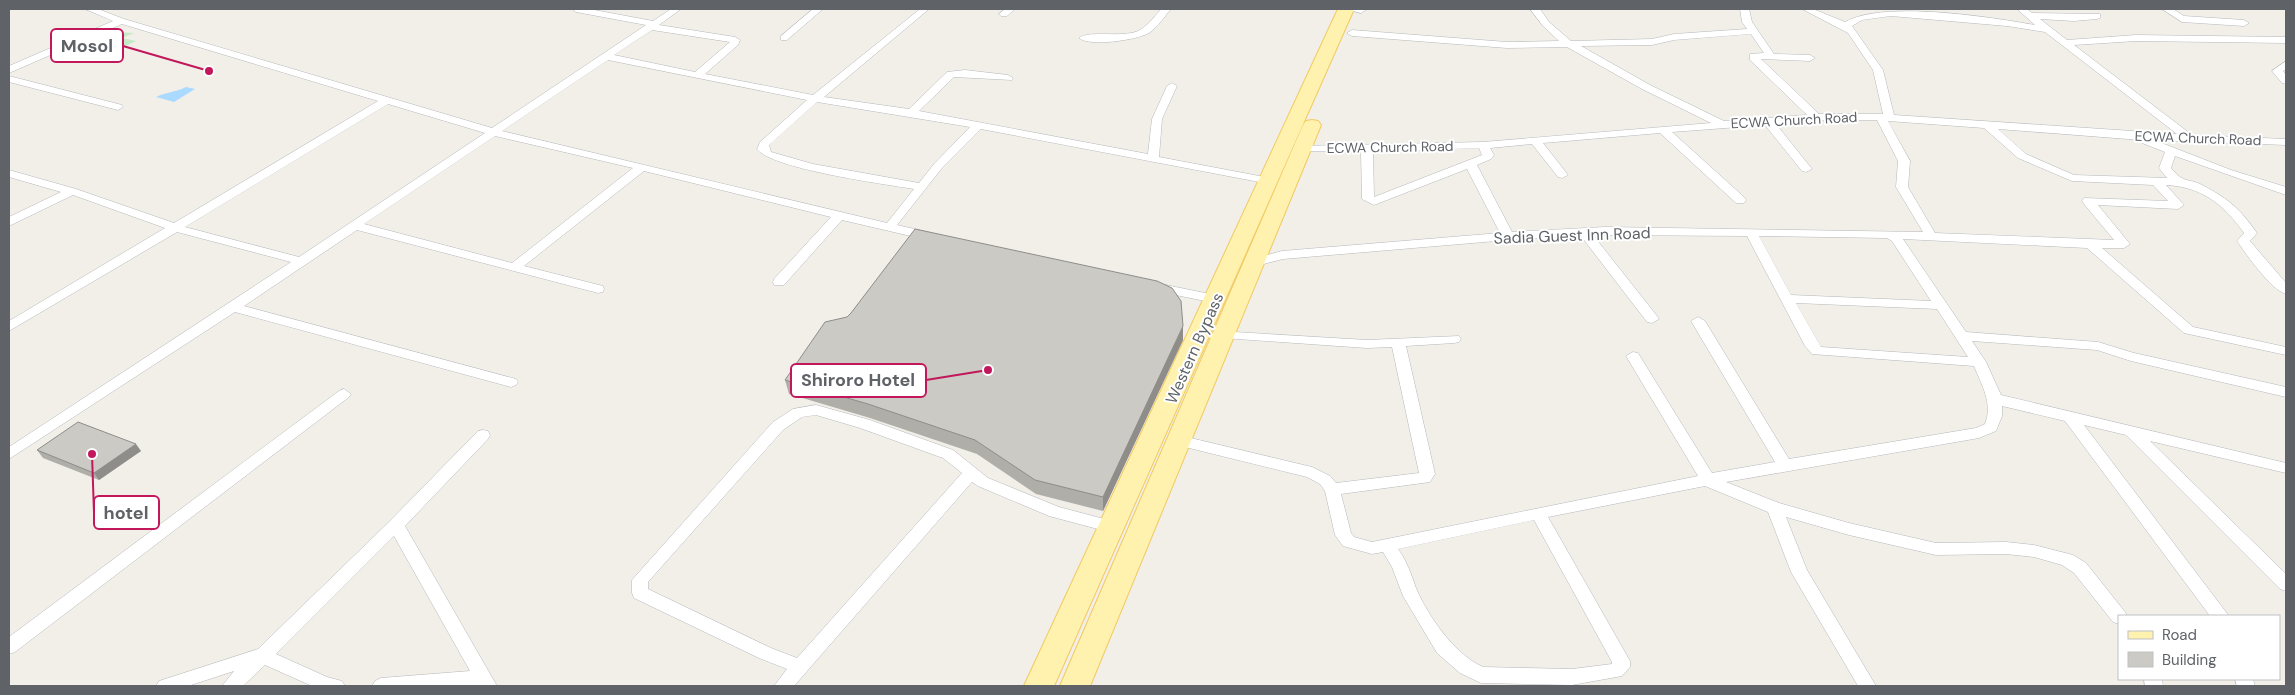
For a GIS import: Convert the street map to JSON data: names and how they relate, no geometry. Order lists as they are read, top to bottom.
{
  "streets": {
    "main road": ["Western Bypass"],
    "street": ["ECWA Church Road", "Sadia Guest Inn Road"]
  },
  "crossings": [
    ["ECWA Church Road", "Western Bypass"],
    ["Sadia Guest Inn Road", "Western Bypass"]
  ],
  "places": ["Mosol", "Shiroro Hotel", "hotel"],
  "legend": ["Road", "Building"]
}
